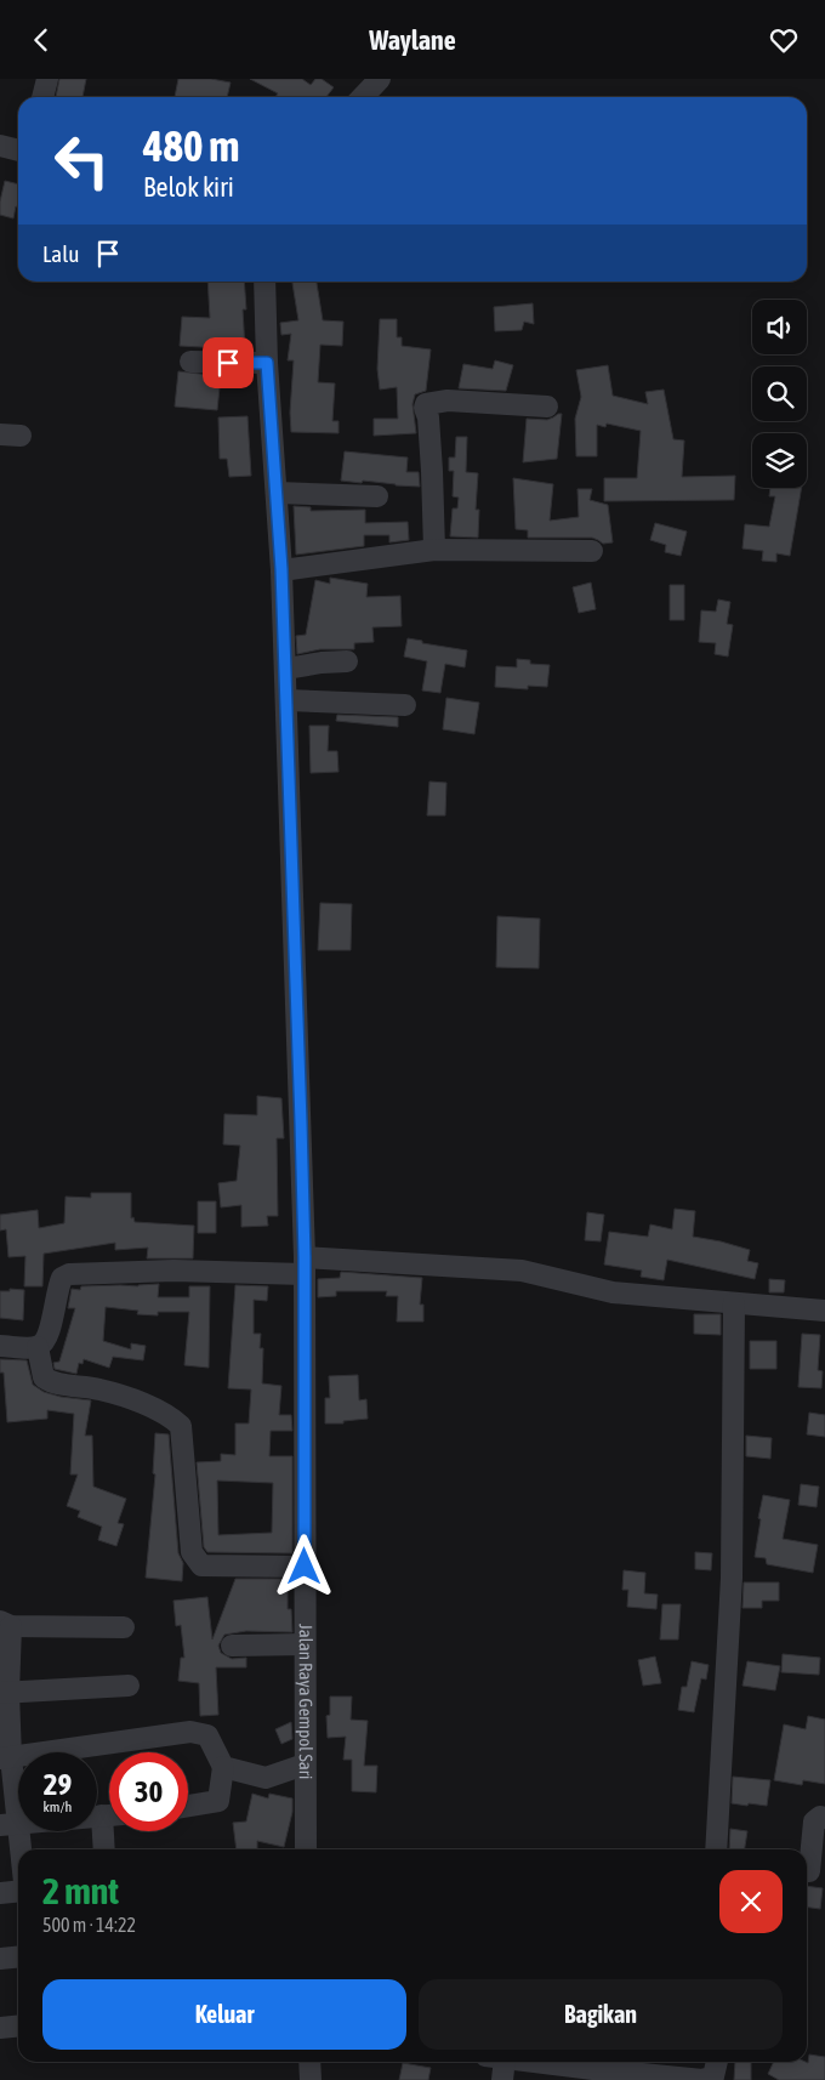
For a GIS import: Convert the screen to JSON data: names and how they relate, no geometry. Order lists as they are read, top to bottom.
{
  "streets": {
    "street": ["Jalan Raya Gempol Sari"]
  },
  "page": {
    "header": "Waylane",
    "turn": ["480 m", "Belok kiri"],
    "then": "Lalu",
    "speed": "29 km/h",
    "limit": "30",
    "heading": ["2 mnt", "500 m · 14:22"],
    "buttons": ["Keluar", "Bagikan"]
  }
}
